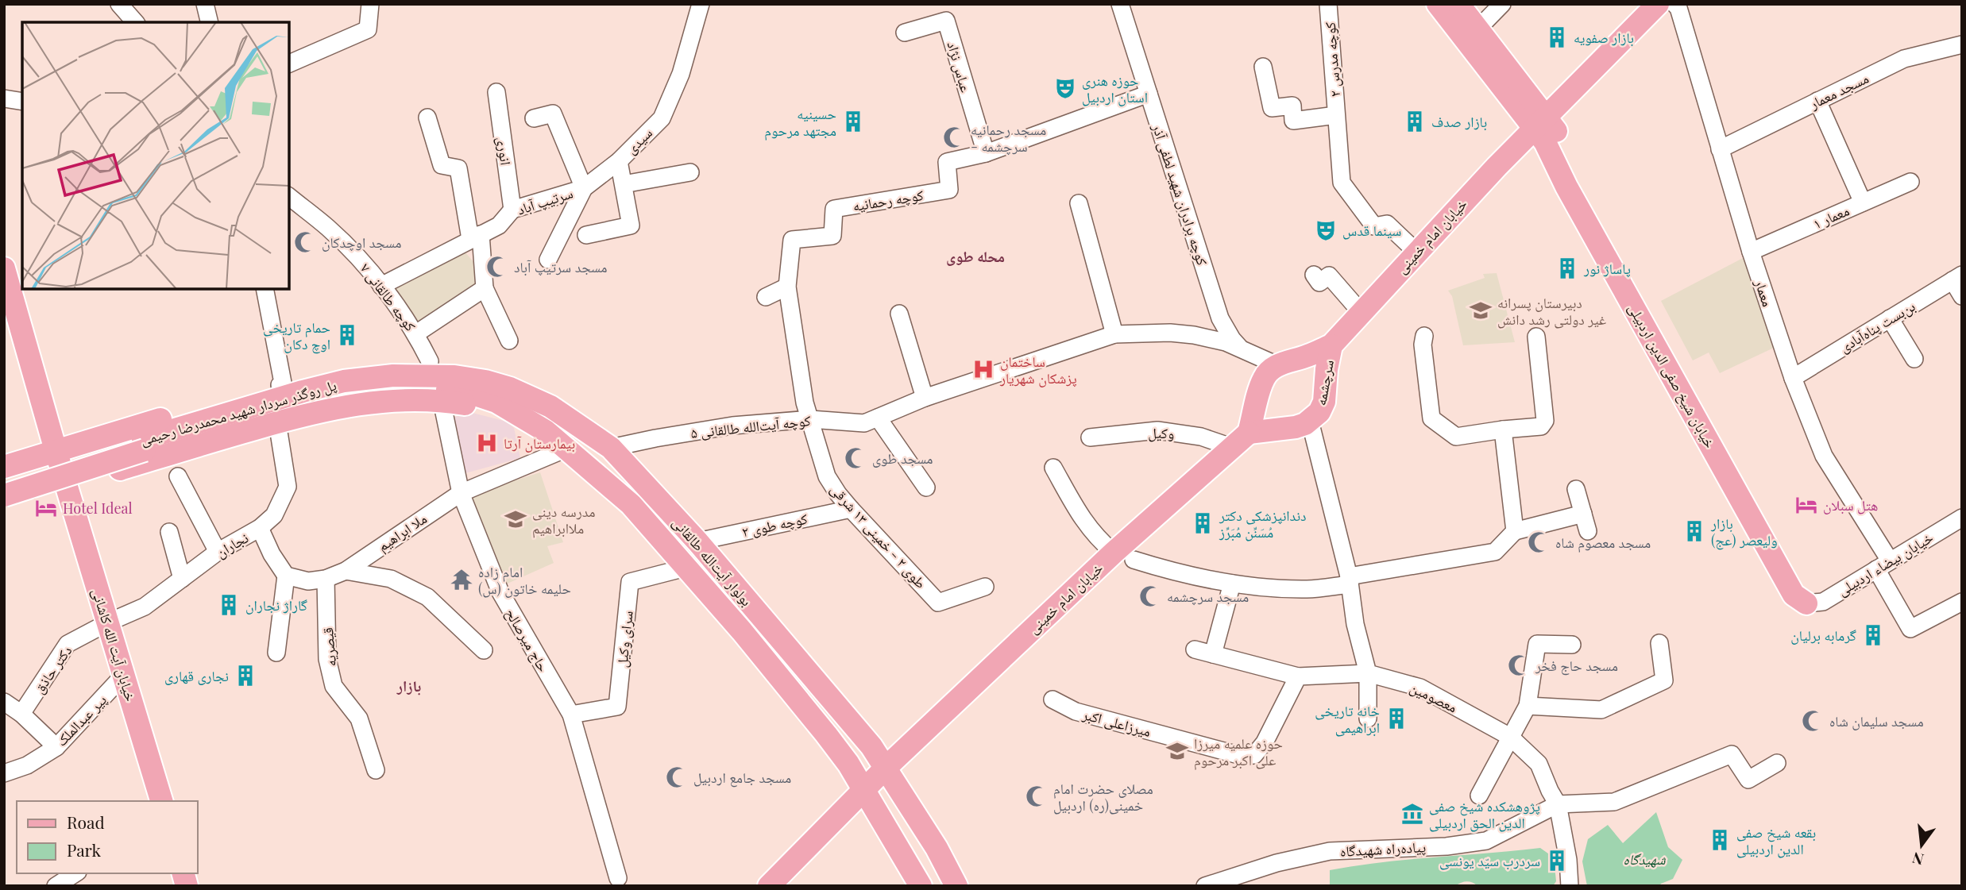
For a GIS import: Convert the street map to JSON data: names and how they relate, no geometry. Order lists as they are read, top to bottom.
{
  "streets": {
    "main road": [
      "خیابان امام خمینی",
      "خیابان شیخ صفی الدین اردبیلی",
      "سرچشمه",
      "پل روگذر سردار شهید محمدرضا رحیمی",
      "بولوار آیت‌الله طالقانی",
      "خیابان آیت الله کاشانی"
    ],
    "street": [
      "کوچه مدرس ۲",
      "عباس نژاد",
      "مسجد معمار",
      "سیدی",
      "انوری",
      "کوچه برادران شهید لطفی آذر",
      "کوچه رحمانیه",
      "سرتیپ آباد",
      "معمار ۱",
      "معمار",
      "کوچه طالقانی ۷",
      "بن‌بست پناه‌آبادی",
      "کوچه آیت‌الله طالقانی ۵",
      "وکیل",
      "کوچه طوی ۲",
      "ملا ابراهیم",
      "طوی ۲ - خمینی ۱۳ شرقی",
      "نجاران",
      "خیابان بیضاء اردبیلی",
      "سرای وکیل",
      "حاج میرصالح",
      "قیصریه",
      "دکتر حاذق",
      "معصومین",
      "پیر عبدالملک",
      "میرزاعلی اکبر",
      "پیاده‌راه شهیدگاه"
    ]
  },
  "crossings": [
    ["کوچه مدرس ۲", "خیابان امام خمینی"],
    ["عباس نژاد", "کوچه رحمانیه"],
    ["مسجد معمار", "معمار"],
    ["سیدی", "سرتیپ آباد"],
    ["انوری", "سرتیپ آباد"],
    ["کوچه برادران شهید لطفی آذر", "کوچه رحمانیه"],
    ["کوچه برادران شهید لطفی آذر", "کوچه آیت‌الله طالقانی ۵"],
    ["کوچه رحمانیه", "کوچه آیت‌الله طالقانی ۵"],
    ["کوچه رحمانیه", "طوی ۲ - خمینی ۱۳ شرقی"],
    ["سرتیپ آباد", "کوچه طالقانی ۷"],
    ["معمار ۱", "معمار"],
    ["خیابان امام خمینی", "معمار"],
    ["خیابان امام خمینی", "خیابان شیخ صفی الدین اردبیلی"],
    ["خیابان امام خمینی", "سرچشمه"],
    ["خیابان امام خمینی", "وکیل"],
    ["خیابان امام خمینی", "بولوار آیت‌الله طالقانی"],
    ["معمار", "بن‌بست پناه‌آبادی"],
    ["معمار", "خیابان بیضاء اردبیلی"],
    ["خیابان شیخ صفی الدین اردبیلی", "خیابان بیضاء اردبیلی"],
    ["سرچشمه", "کوچه آیت‌الله طالقانی ۵"],
    ["پل روگذر سردار شهید محمدرضا رحیمی", "بولوار آیت‌الله طالقانی"],
    ["کوچه آیت‌الله طالقانی ۵", "طوی ۲ - خمینی ۱۳ شرقی"],
    ["کوچه آیت‌الله طالقانی ۵", "بولوار آیت‌الله طالقانی"],
    ["کوچه طوی ۲", "طوی ۲ - خمینی ۱۳ شرقی"],
    ["کوچه طوی ۲", "بولوار آیت‌الله طالقانی"],
    ["ملا ابراهیم", "بولوار آیت‌الله طالقانی"],
    ["ملا ابراهیم", "حاج میرصالح"],
    ["ملا ابراهیم", "قیصریه"],
    ["نجاران", "خیابان آیت الله کاشانی"],
    ["نجاران", "دکتر حاذق"],
    ["بولوار آیت‌الله طالقانی", "سرای وکیل"],
    ["سرای وکیل", "حاج میرصالح"],
    ["خیابان آیت الله کاشانی", "دکتر حاذق"],
    ["خیابان آیت الله کاشانی", "پیر عبدالملک"],
    ["معصومین", "پیاده‌راه شهیدگاه"]
  ],
  "districts": ["محله طوی", "بازار"],
  "parks": ["شهیدگاه"],
  "places": {
    "building": [
      "بازار صفویه",
      "حسینیه مجتهد مرحوم",
      "بازار صدف",
      "پاساژ نور",
      "حمام تاریخی اوچ دکان",
      "دندانپزشکی دکتر مُسَنِّن مُبَرِّز",
      "بازار ولیعصر (عج)",
      "گاراژ نجاران",
      "گرمابه برلیان",
      "نجاری قهاری",
      "خانه تاریخی ابراهیمی",
      "بقعه شیخ صفی الدین اردبیلی",
      "سردرب سیّد یونسی"
    ],
    "theatre": ["حوزه هنری استان اردبیل", "سینما قدس"],
    "mosque": [
      "مسجد رحمانیه - سرچشمه",
      "مسجد اوچدکان",
      "مسجد سرتیپ آباد",
      "مسجد طوی",
      "مسجد معصوم شاه",
      "مسجد سرچشمه",
      "مسجد حاج فخر",
      "مسجد سلیمان شاه",
      "مسجد جامع اردبیل",
      "مصلای حضرت امام خمینی(ره) اردبیل"
    ],
    "school or university": ["دبیرستان پسرانه غیر دولتی رشد دانش", "مدرسه دینی ملاابراهیم", "حوزه علمیه میرزا علی اکبر مرحوم"],
    "hospital": ["ساختمان پزشکان شهریار", "بیمارستان آرتا"],
    "hotel": ["هتل سبلان", "Hotel Ideal"],
    "temple": ["امام زاده حلیمه خاتون (س)"],
    "museum": ["پژوهشکده شیخ صفی الدین الحق اردبیلی"]
  },
  "legend": ["Road", "Park"],
  "north": "bottom"
}
